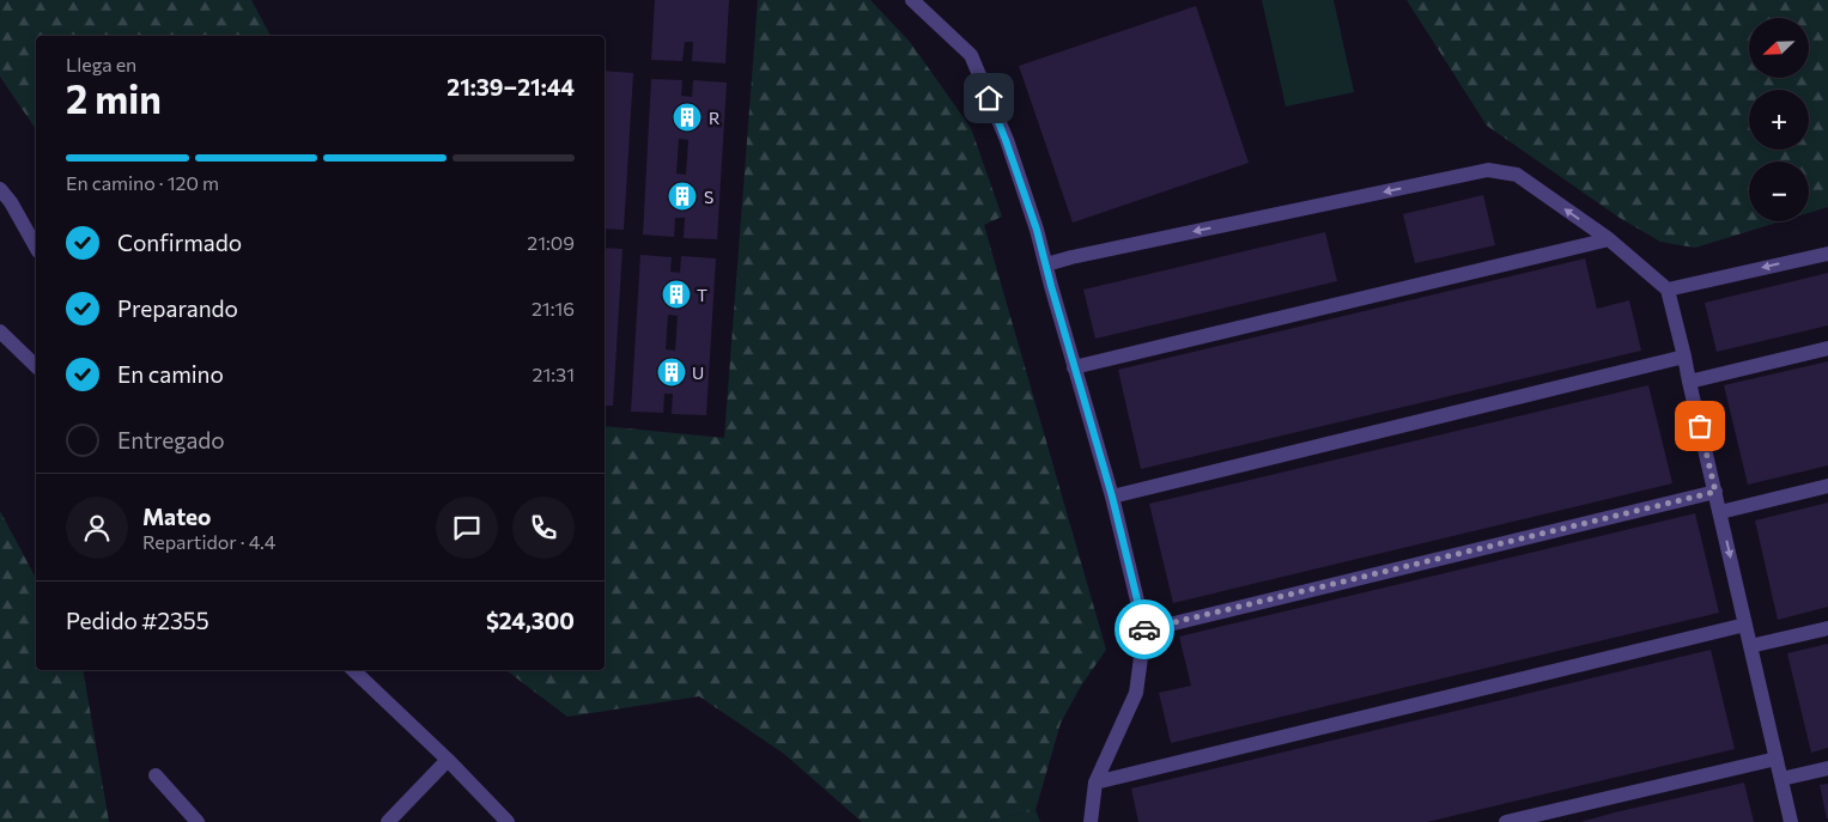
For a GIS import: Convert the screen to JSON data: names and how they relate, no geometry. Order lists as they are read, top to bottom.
{
  "places": {
    "building": [
      "R",
      "S",
      "T",
      "U"
    ]
  },
  "north": "bottom left",
  "page": {
    "map_buttons": ["+", "−"],
    "heading": ["2 min", "Llega en", "21:39–21:44"],
    "panel": [
      "Mateo",
      "Repartidor · 4.4",
      "Pedido #2355",
      "$24,300"
    ],
    "bar": "En camino · 120 m",
    "list": [
      ["Confirmado", "21:09"],
      ["Preparando", "21:16"],
      ["En camino", "21:31"],
      "Entregado"
    ]
  }
}
